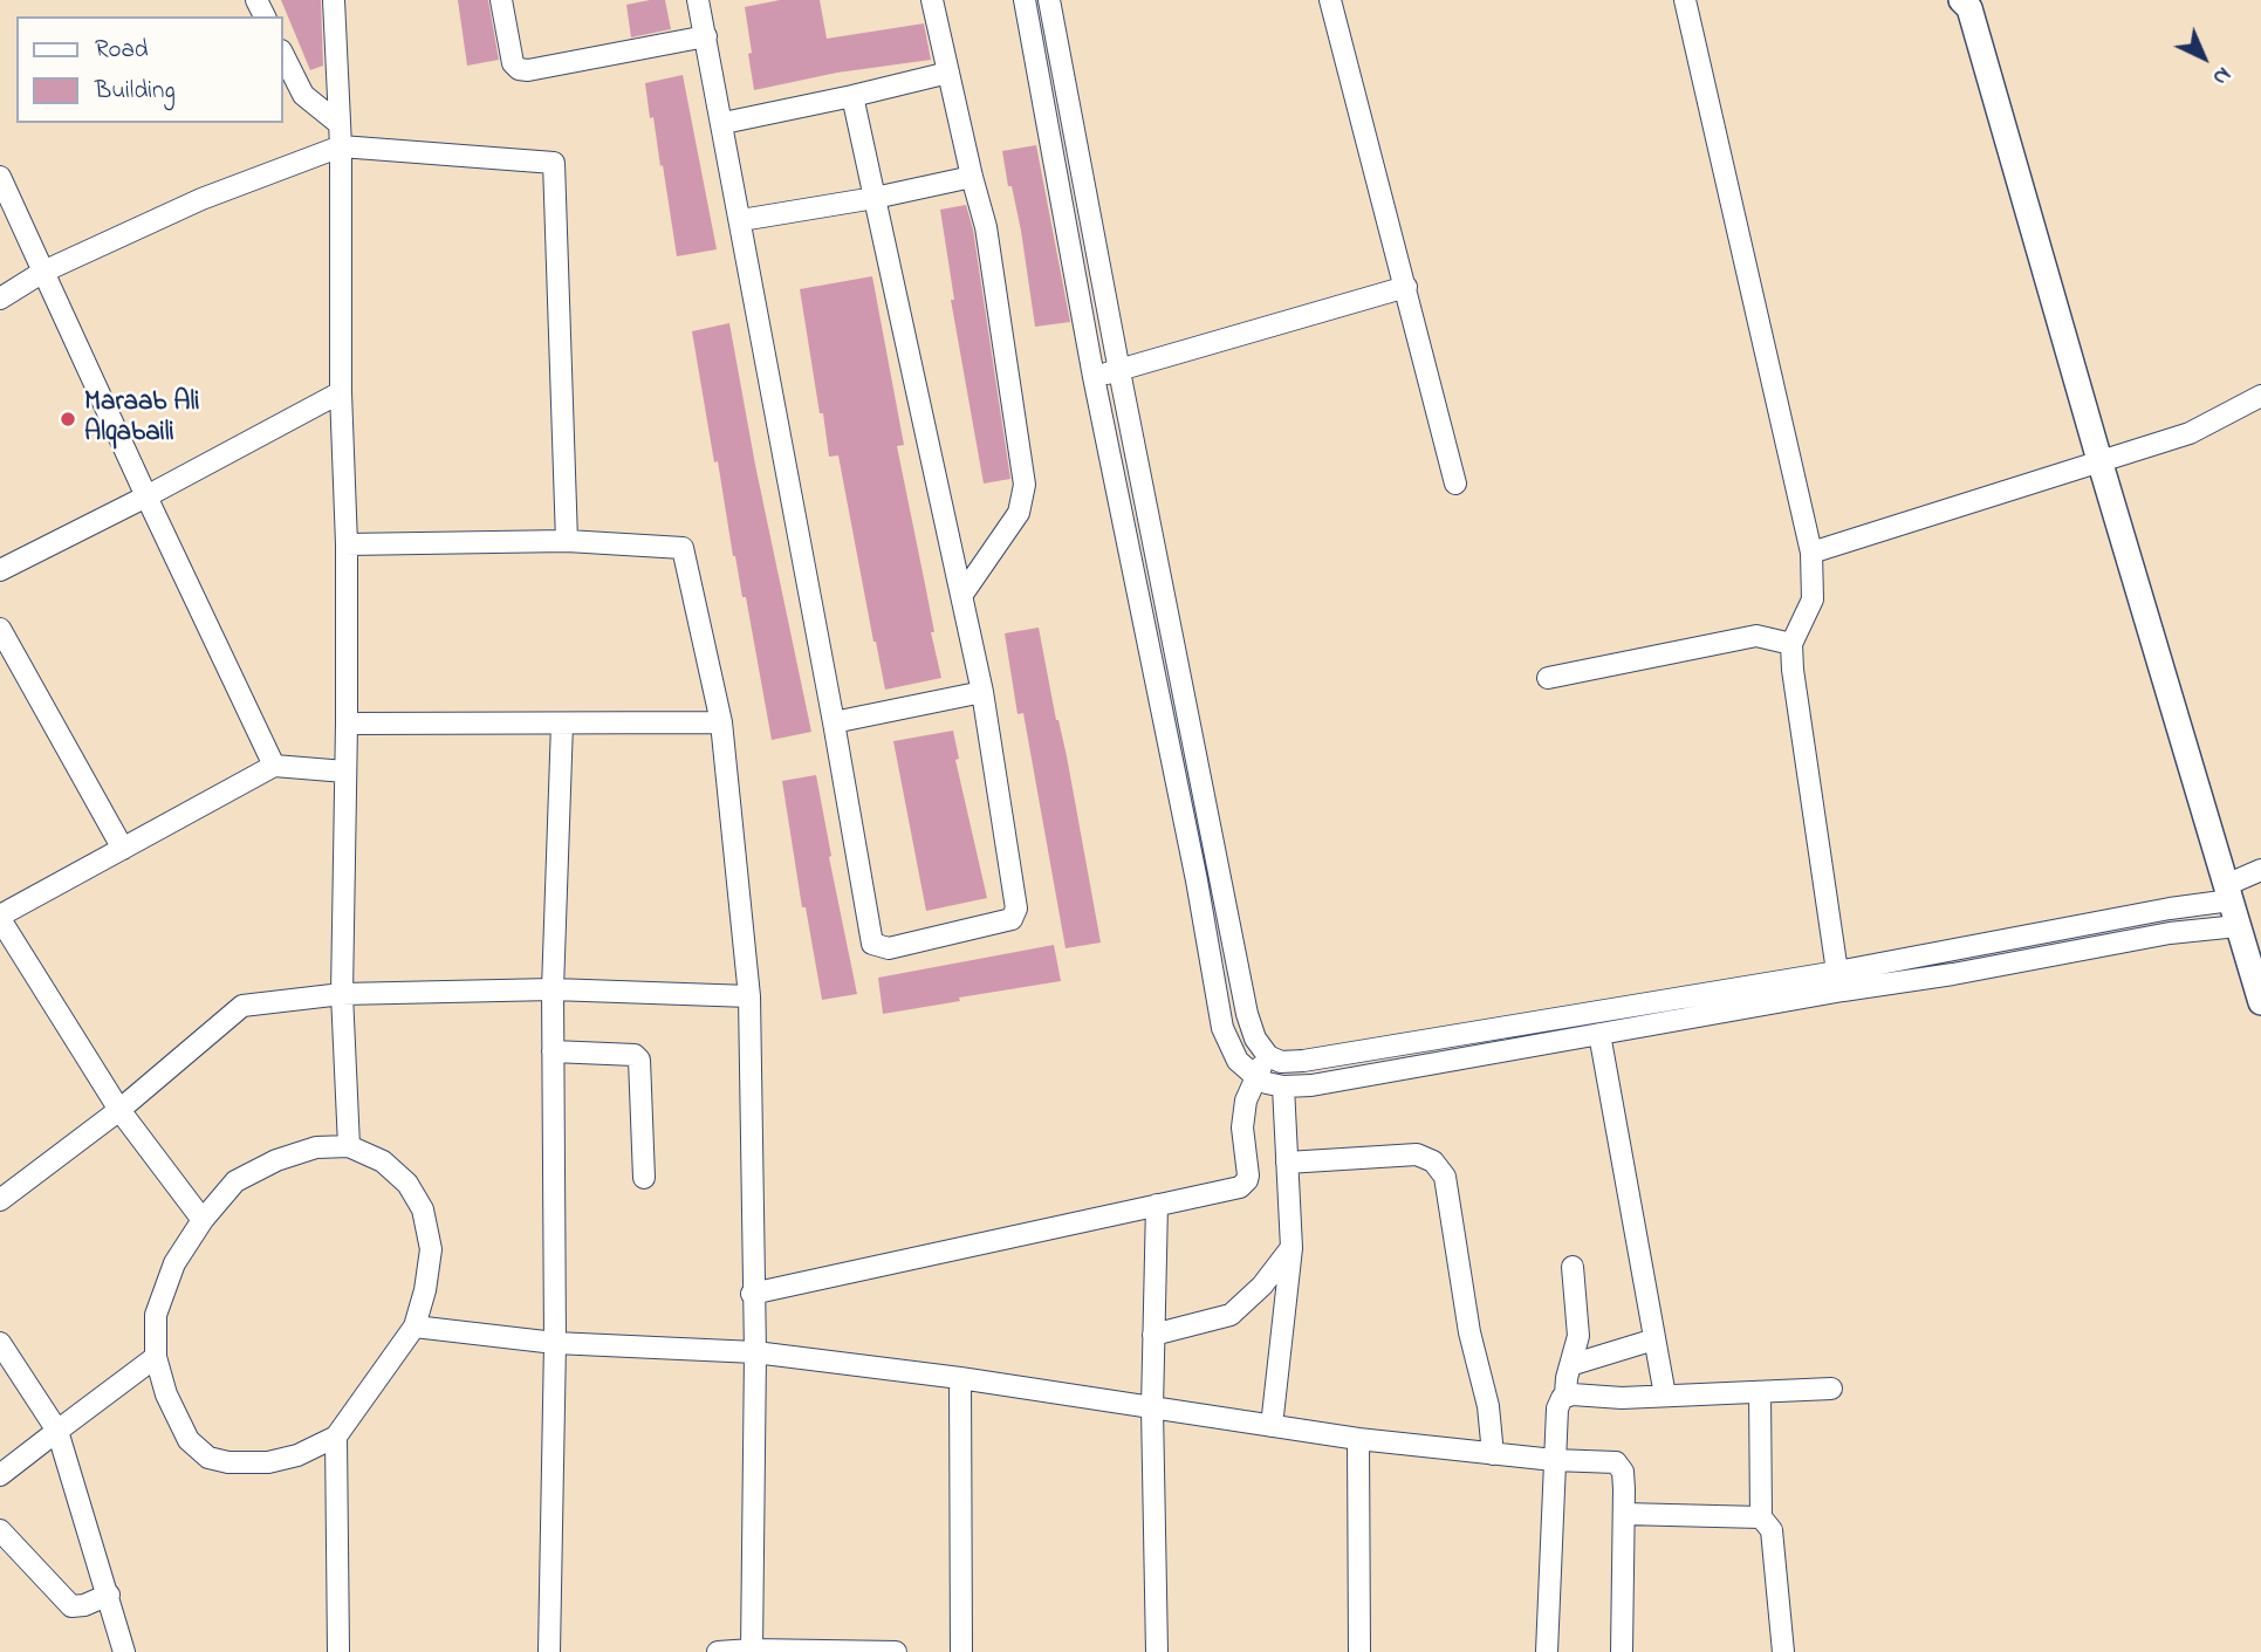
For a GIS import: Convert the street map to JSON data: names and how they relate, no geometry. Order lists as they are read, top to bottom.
{
  "places": ["Maraab Ali Alqabaili"],
  "legend": ["Road", "Building"],
  "north": "bottom right"
}
